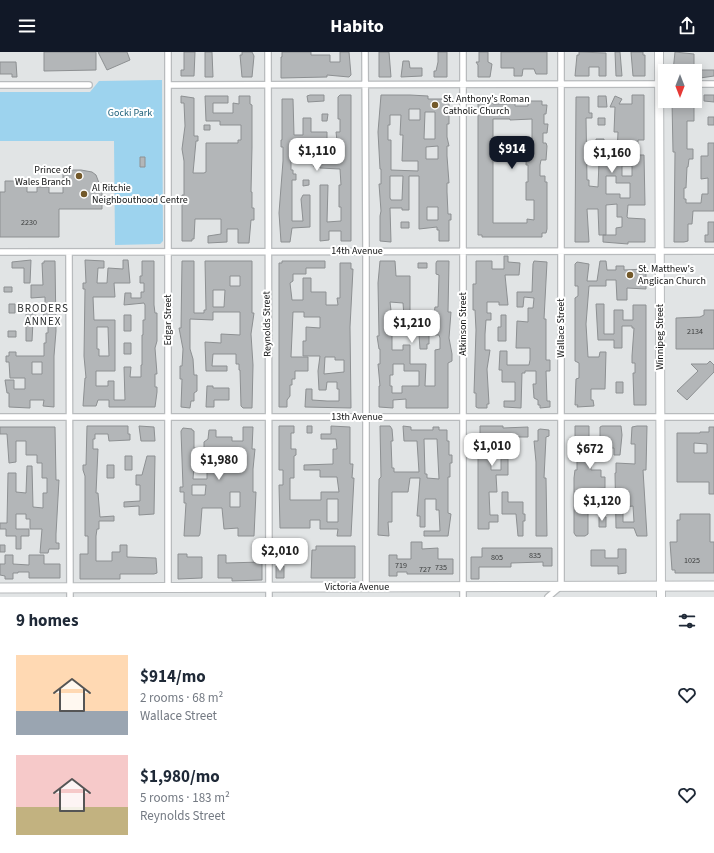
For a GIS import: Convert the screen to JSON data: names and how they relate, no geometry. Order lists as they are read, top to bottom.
{
  "streets": {
    "main road": ["Victoria Avenue"],
    "street": [
      "14th Avenue",
      "Edgar Street",
      "Reynolds Street",
      "Atkinson Street",
      "Wallace Street",
      "Winnipeg Street",
      "13th Avenue"
    ]
  },
  "crossings": [
    ["14th Avenue", "Edgar Street"],
    ["14th Avenue", "Reynolds Street"],
    ["14th Avenue", "Atkinson Street"],
    ["14th Avenue", "Wallace Street"],
    ["14th Avenue", "Winnipeg Street"],
    ["Edgar Street", "13th Avenue"],
    ["Edgar Street", "Victoria Avenue"],
    ["Reynolds Street", "13th Avenue"],
    ["Reynolds Street", "Victoria Avenue"],
    ["Atkinson Street", "13th Avenue"],
    ["Atkinson Street", "Victoria Avenue"],
    ["Wallace Street", "13th Avenue"],
    ["Wallace Street", "Victoria Avenue"],
    ["Winnipeg Street", "13th Avenue"],
    ["Winnipeg Street", "Victoria Avenue"]
  ],
  "districts": ["BRODERS ANNEX"],
  "parks": ["Gocki Park"],
  "places": [
    "St. Anthony's Roman Catholic Church",
    "Prince of Wales Branch",
    "Al Ritchie Neighbouthood Centre",
    "St. Matthew's Anglican Church"
  ],
  "house_numbers": [
    "2230",
    "2134",
    "835",
    "805",
    "1025",
    "719",
    "735",
    "727"
  ],
  "north": "bottom",
  "page": {
    "header": "Habito",
    "price": [
      "$914",
      "$1,110",
      "$1,160",
      "$1,210",
      "$1,010",
      "$672",
      "$1,980",
      "$1,120",
      "$2,010"
    ],
    "heading": "9 homes",
    "list": [
      {
        "name": "$914/mo",
        "note": "2 rooms · 68 m² · Wallace Street"
      },
      {
        "name": "$1,980/mo",
        "note": "5 rooms · 183 m² · Reynolds Street"
      }
    ]
  }
}
